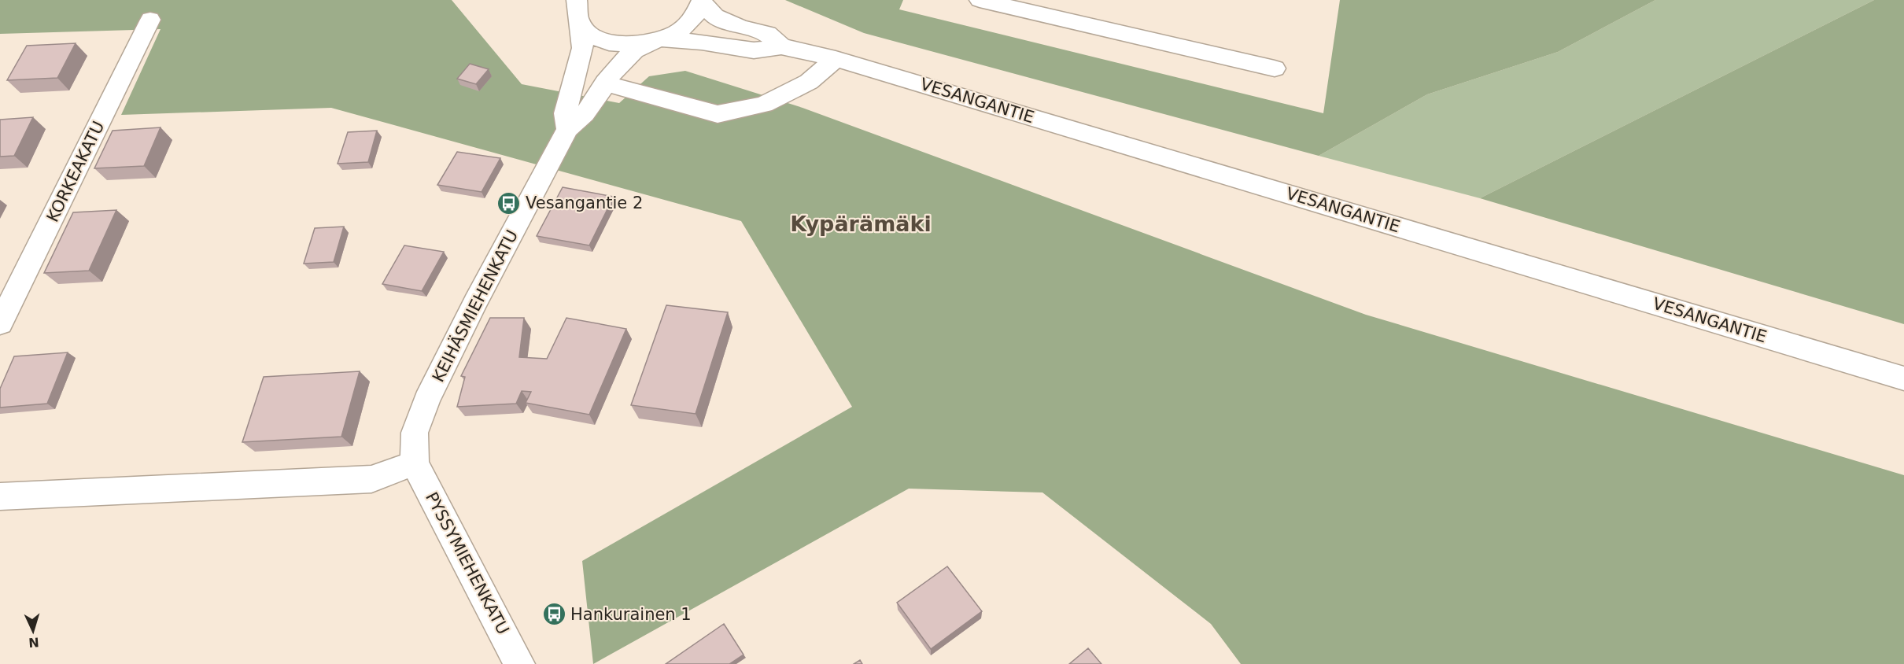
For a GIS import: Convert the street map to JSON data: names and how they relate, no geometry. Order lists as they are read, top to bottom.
{
  "streets": {
    "street": [
      "VESANGANTIE",
      "KORKEAKATU",
      "KEIHÄSMIEHENKATU",
      "PYSSYMIEHENKATU"
    ]
  },
  "crossings": [
    ["VESANGANTIE", "KEIHÄSMIEHENKATU"],
    ["KEIHÄSMIEHENKATU", "PYSSYMIEHENKATU"]
  ],
  "districts": ["Kypärämäki"],
  "places": {
    "bus stop": ["Vesangantie 2", "Hankurainen 1"]
  },
  "north": "bottom"
}
